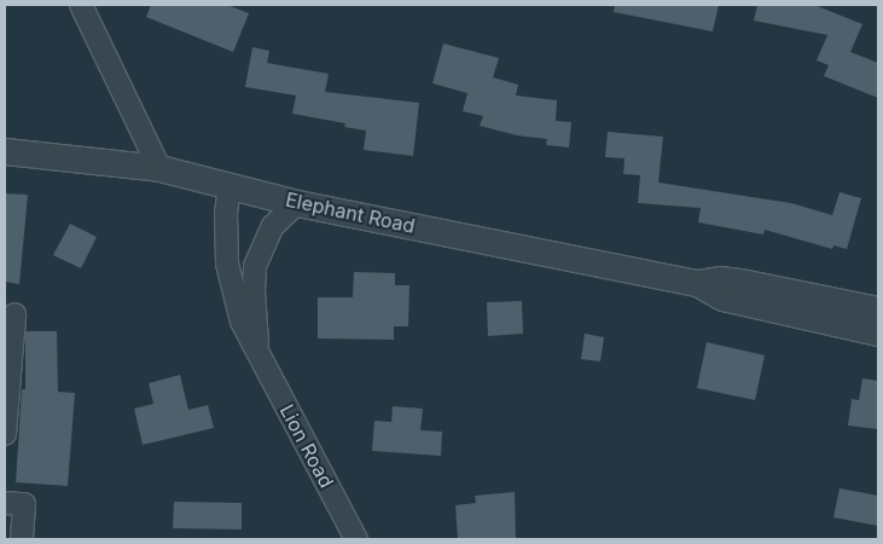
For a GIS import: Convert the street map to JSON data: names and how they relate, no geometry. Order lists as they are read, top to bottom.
{
  "streets": {
    "street": ["Elephant Road", "Lion Road"]
  },
  "crossings": [
    ["Elephant Road", "Lion Road"]
  ]
}
